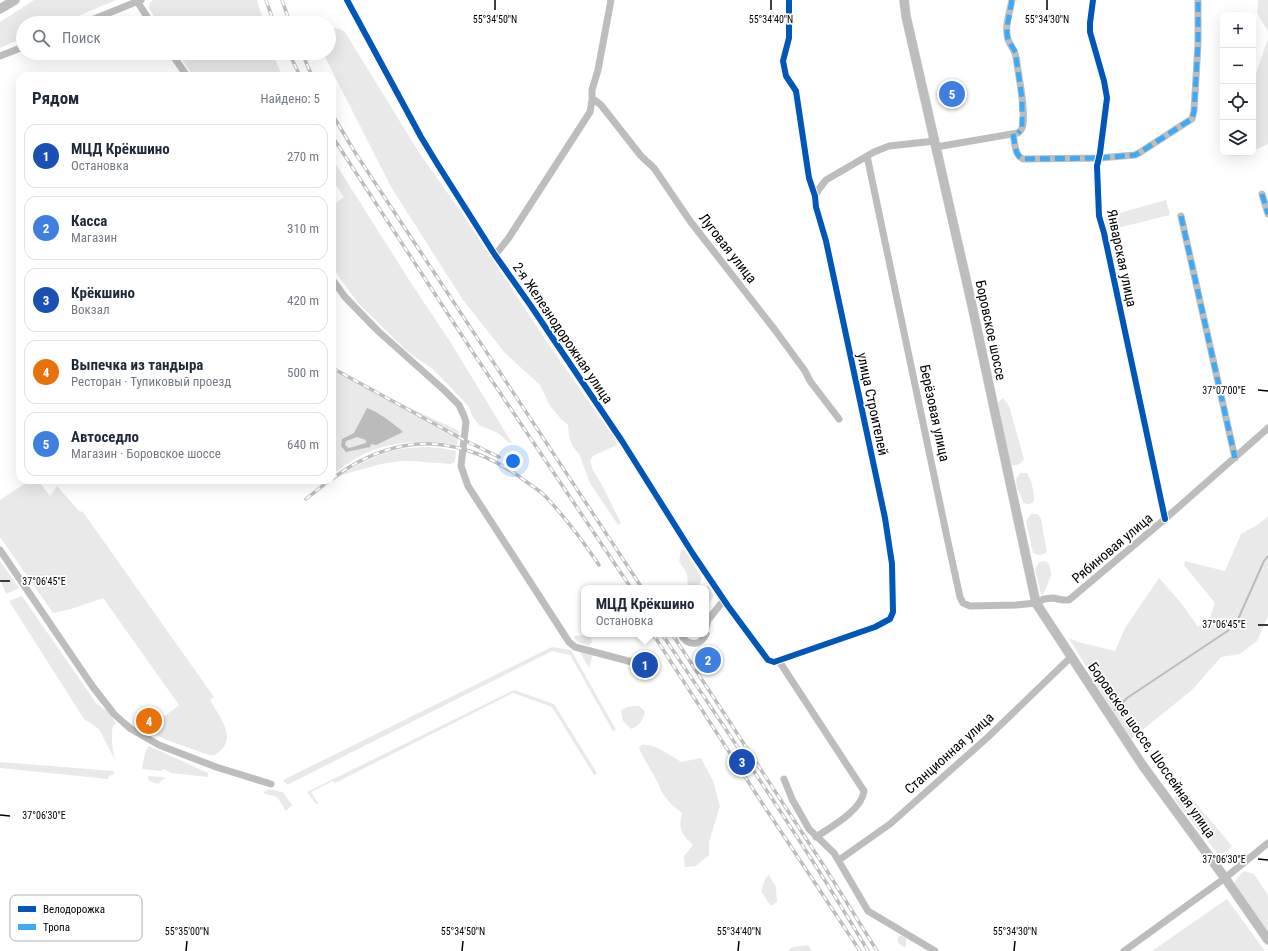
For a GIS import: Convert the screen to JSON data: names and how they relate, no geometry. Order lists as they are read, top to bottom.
{
  "streets": {
    "main road": ["Боровское шоссе", "Боровское шоссе, Шоссейная улица"],
    "street": [
      "Луговая улица",
      "Январская улица",
      "2-я Железнодорожная улица",
      "улица Строителей",
      "Берёзовая улица",
      "Рябиновая улица",
      "Станционная улица"
    ]
  },
  "crossings": [
    ["Январская улица", "Рябиновая улица"],
    ["Боровское шоссе", "Берёзовая улица"],
    ["Боровское шоссе", "Рябиновая улица"],
    ["Боровское шоссе", "Боровское шоссе, Шоссейная улица"],
    ["Боровское шоссе", "Станционная улица"],
    ["2-я Железнодорожная улица", "улица Строителей"],
    ["Берёзовая улица", "Рябиновая улица"],
    ["Боровское шоссе, Шоссейная улица", "Станционная улица"]
  ],
  "legend": ["Велодорожка", "Тропа"],
  "page": {
    "map_buttons": ["+", "−"],
    "search": "Поиск",
    "heading": ["Рядом", "Найдено: 5"],
    "pins": [
      "5",
      "2",
      "1",
      "4",
      "3"
    ],
    "list": [
      {
        "mark": "1",
        "name": "МЦД Крёкшино",
        "note": "Остановка",
        "value": "270 m"
      },
      {
        "mark": "2",
        "name": "Касса",
        "note": "Магазин",
        "value": "310 m"
      },
      {
        "mark": "3",
        "name": "Крёкшино",
        "note": "Вокзал",
        "value": "420 m"
      },
      {
        "mark": "4",
        "name": "Выпечка из тандыра",
        "note": "Ресторан · Тупиковый проезд",
        "value": "500 m"
      },
      {
        "mark": "5",
        "name": "Автоседло",
        "note": "Магазин · Боровское шоссе",
        "value": "640 m"
      }
    ],
    "popup": ["МЦД Крёкшино", "Остановка"]
  },
  "coordinates": [
    "55°34'50\"N",
    "55°34'40\"N",
    "55°34'30\"N",
    "37°07'00\"E",
    "37°06'45\"E",
    "37°06'30\"E",
    "55°35'00\"N"
  ]
}
